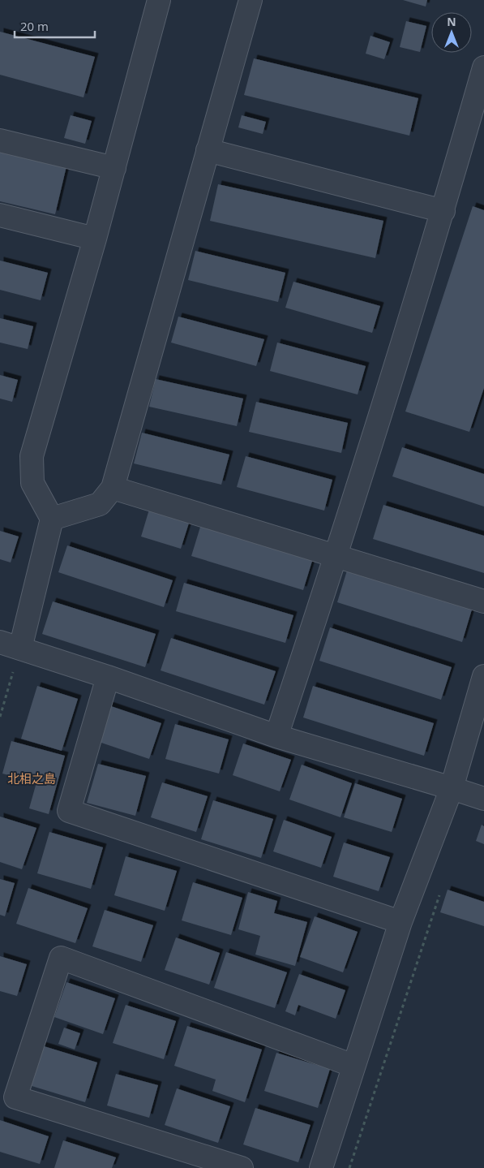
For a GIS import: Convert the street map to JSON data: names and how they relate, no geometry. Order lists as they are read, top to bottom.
{
  "districts": ["北相之島"],
  "scale_bar": "20 m",
  "north": "top"
}
